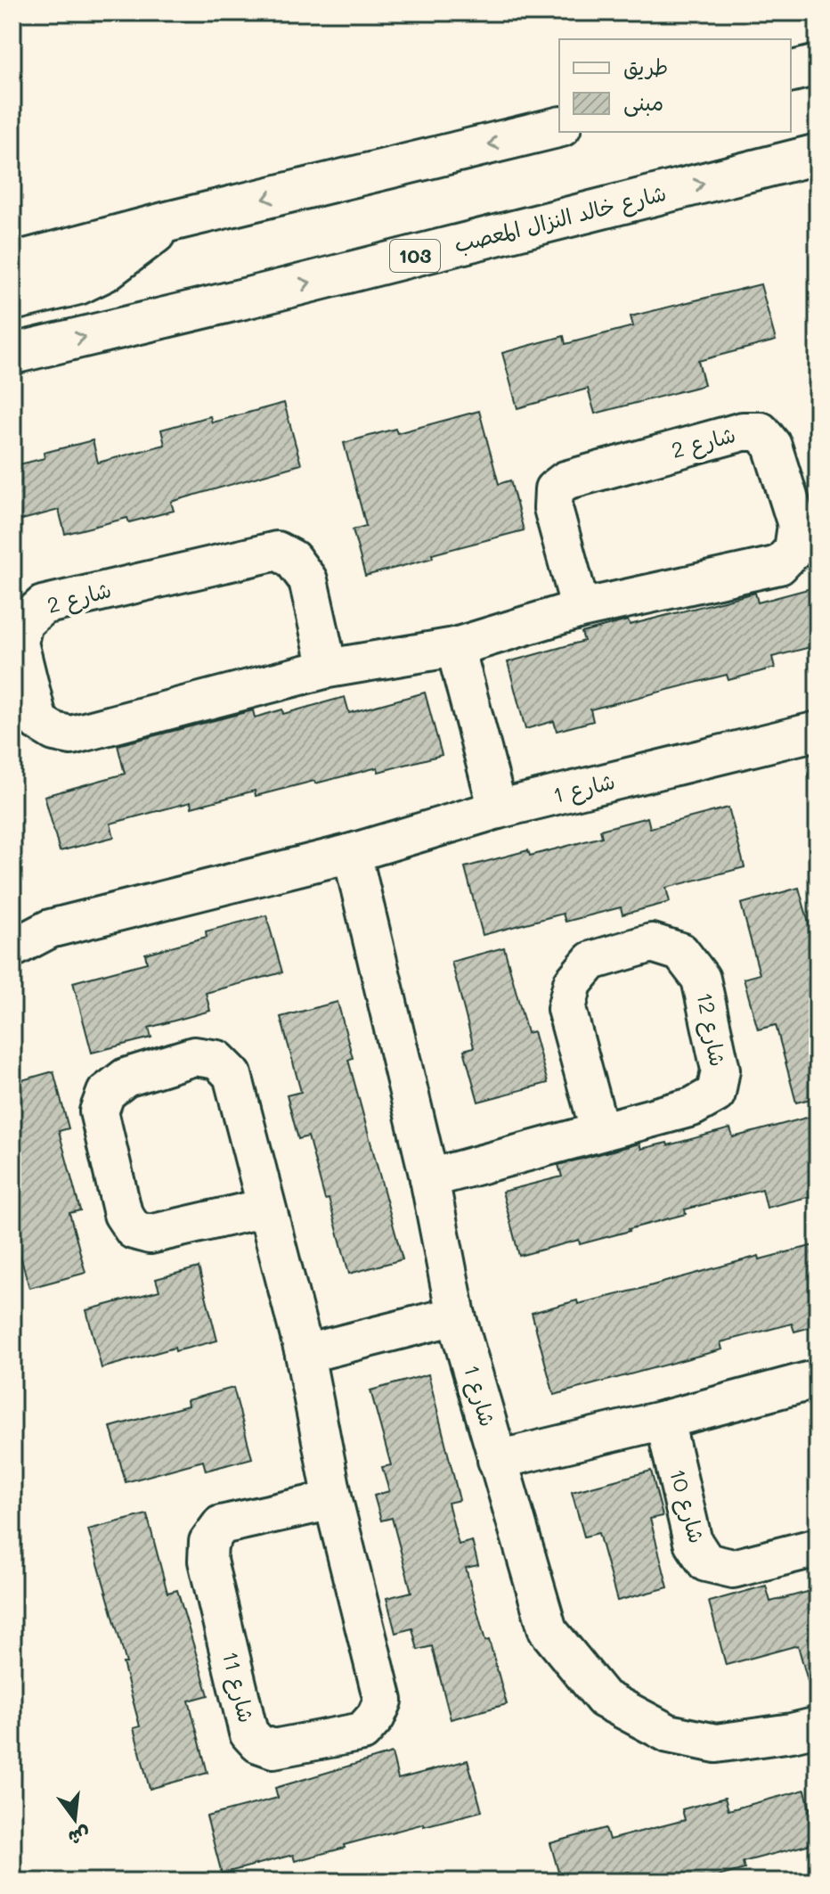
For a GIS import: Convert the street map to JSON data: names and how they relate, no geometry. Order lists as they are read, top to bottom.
{
  "streets": {
    "main road": ["شارع خالد النزال المعصب", "103"],
    "street": [
      "شارع 2",
      "شارع 1",
      "شارع 12",
      "شارع 10",
      "شارع 11"
    ]
  },
  "crossings": [
    ["شارع 1", "شارع 12"]
  ],
  "legend": ["طريق", "مبنى"],
  "north": "bottom"
}
